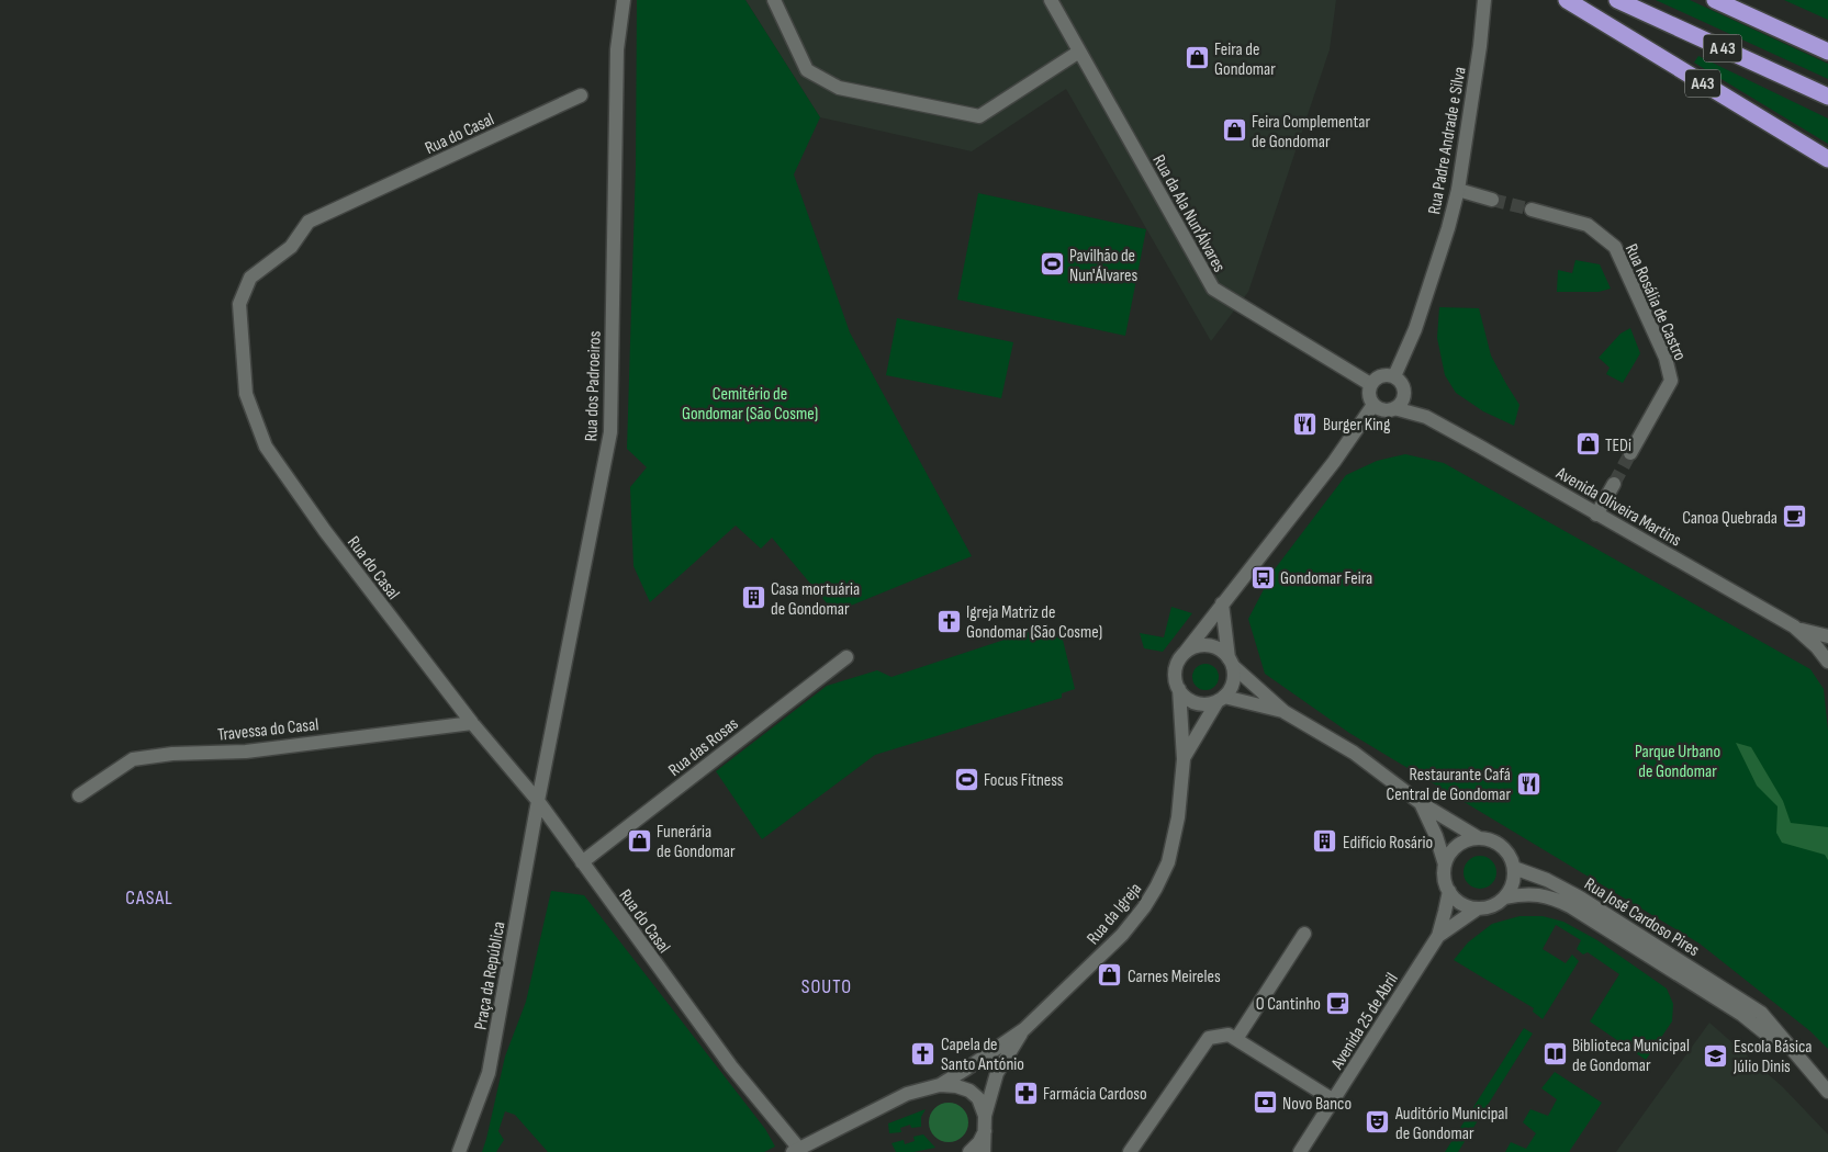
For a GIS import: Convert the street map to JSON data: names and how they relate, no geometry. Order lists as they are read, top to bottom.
{
  "streets": {
    "highway": ["A 43", "A43"],
    "street": [
      "Rua do Casal",
      "Rua Padre Andrade e Silva",
      "Rua da Ala Nun'Álvares",
      "Rua Rosália de Castro",
      "Rua dos Padroeiros",
      "Avenida Oliveira Martins",
      "Travessa do Casal",
      "Rua das Rosas",
      "Rua da Igreja",
      "Rua José Cardoso Pires",
      "Praça da República",
      "Avenida 25 de Abril"
    ]
  },
  "crossings": [
    ["Rua do Casal", "Rua dos Padroeiros"],
    ["Rua do Casal", "Travessa do Casal"],
    ["Rua do Casal", "Rua das Rosas"],
    ["Rua do Casal", "Praça da República"],
    ["Rua Padre Andrade e Silva", "Rua da Ala Nun'Álvares"],
    ["Rua Padre Andrade e Silva", "Avenida Oliveira Martins"],
    ["Rua da Ala Nun'Álvares", "Avenida Oliveira Martins"],
    ["Rua dos Padroeiros", "Praça da República"],
    ["Rua José Cardoso Pires", "Avenida 25 de Abril"]
  ],
  "districts": ["CASAL", "SOUTO"],
  "parks": ["Cemitério de Gondomar (São Cosme)", "Parque Urbano de Gondomar"],
  "places": {
    "shop": [
      "Feira de Gondomar",
      "Feira Complementar de Gondomar",
      "TEDi",
      "Funerária de Gondomar",
      "Carnes Meireles"
    ],
    "sports": ["Pavilhão de Nun'Álvares", "Focus Fitness"],
    "restaurant": ["Burger King", "Restaurante Cafá Central de Gondomar"],
    "cafe": ["Canoa Quebrada", "O Cantinho"],
    "bus stop": ["Gondomar Feira"],
    "building": ["Casa mortuária de Gondomar", "Edifício Rosário"],
    "church": ["Igreja Matriz de Gondomar (São Cosme)", "Capela de Santo António"],
    "library": ["Biblioteca Municipal de Gondomar"],
    "school or university": ["Escola Básica Júlio Dinis"],
    "pharmacy": ["Farmácia Cardoso"],
    "bank": ["Novo Banco"],
    "theatre": ["Auditório Municipal de Gondomar"]
  }
}
